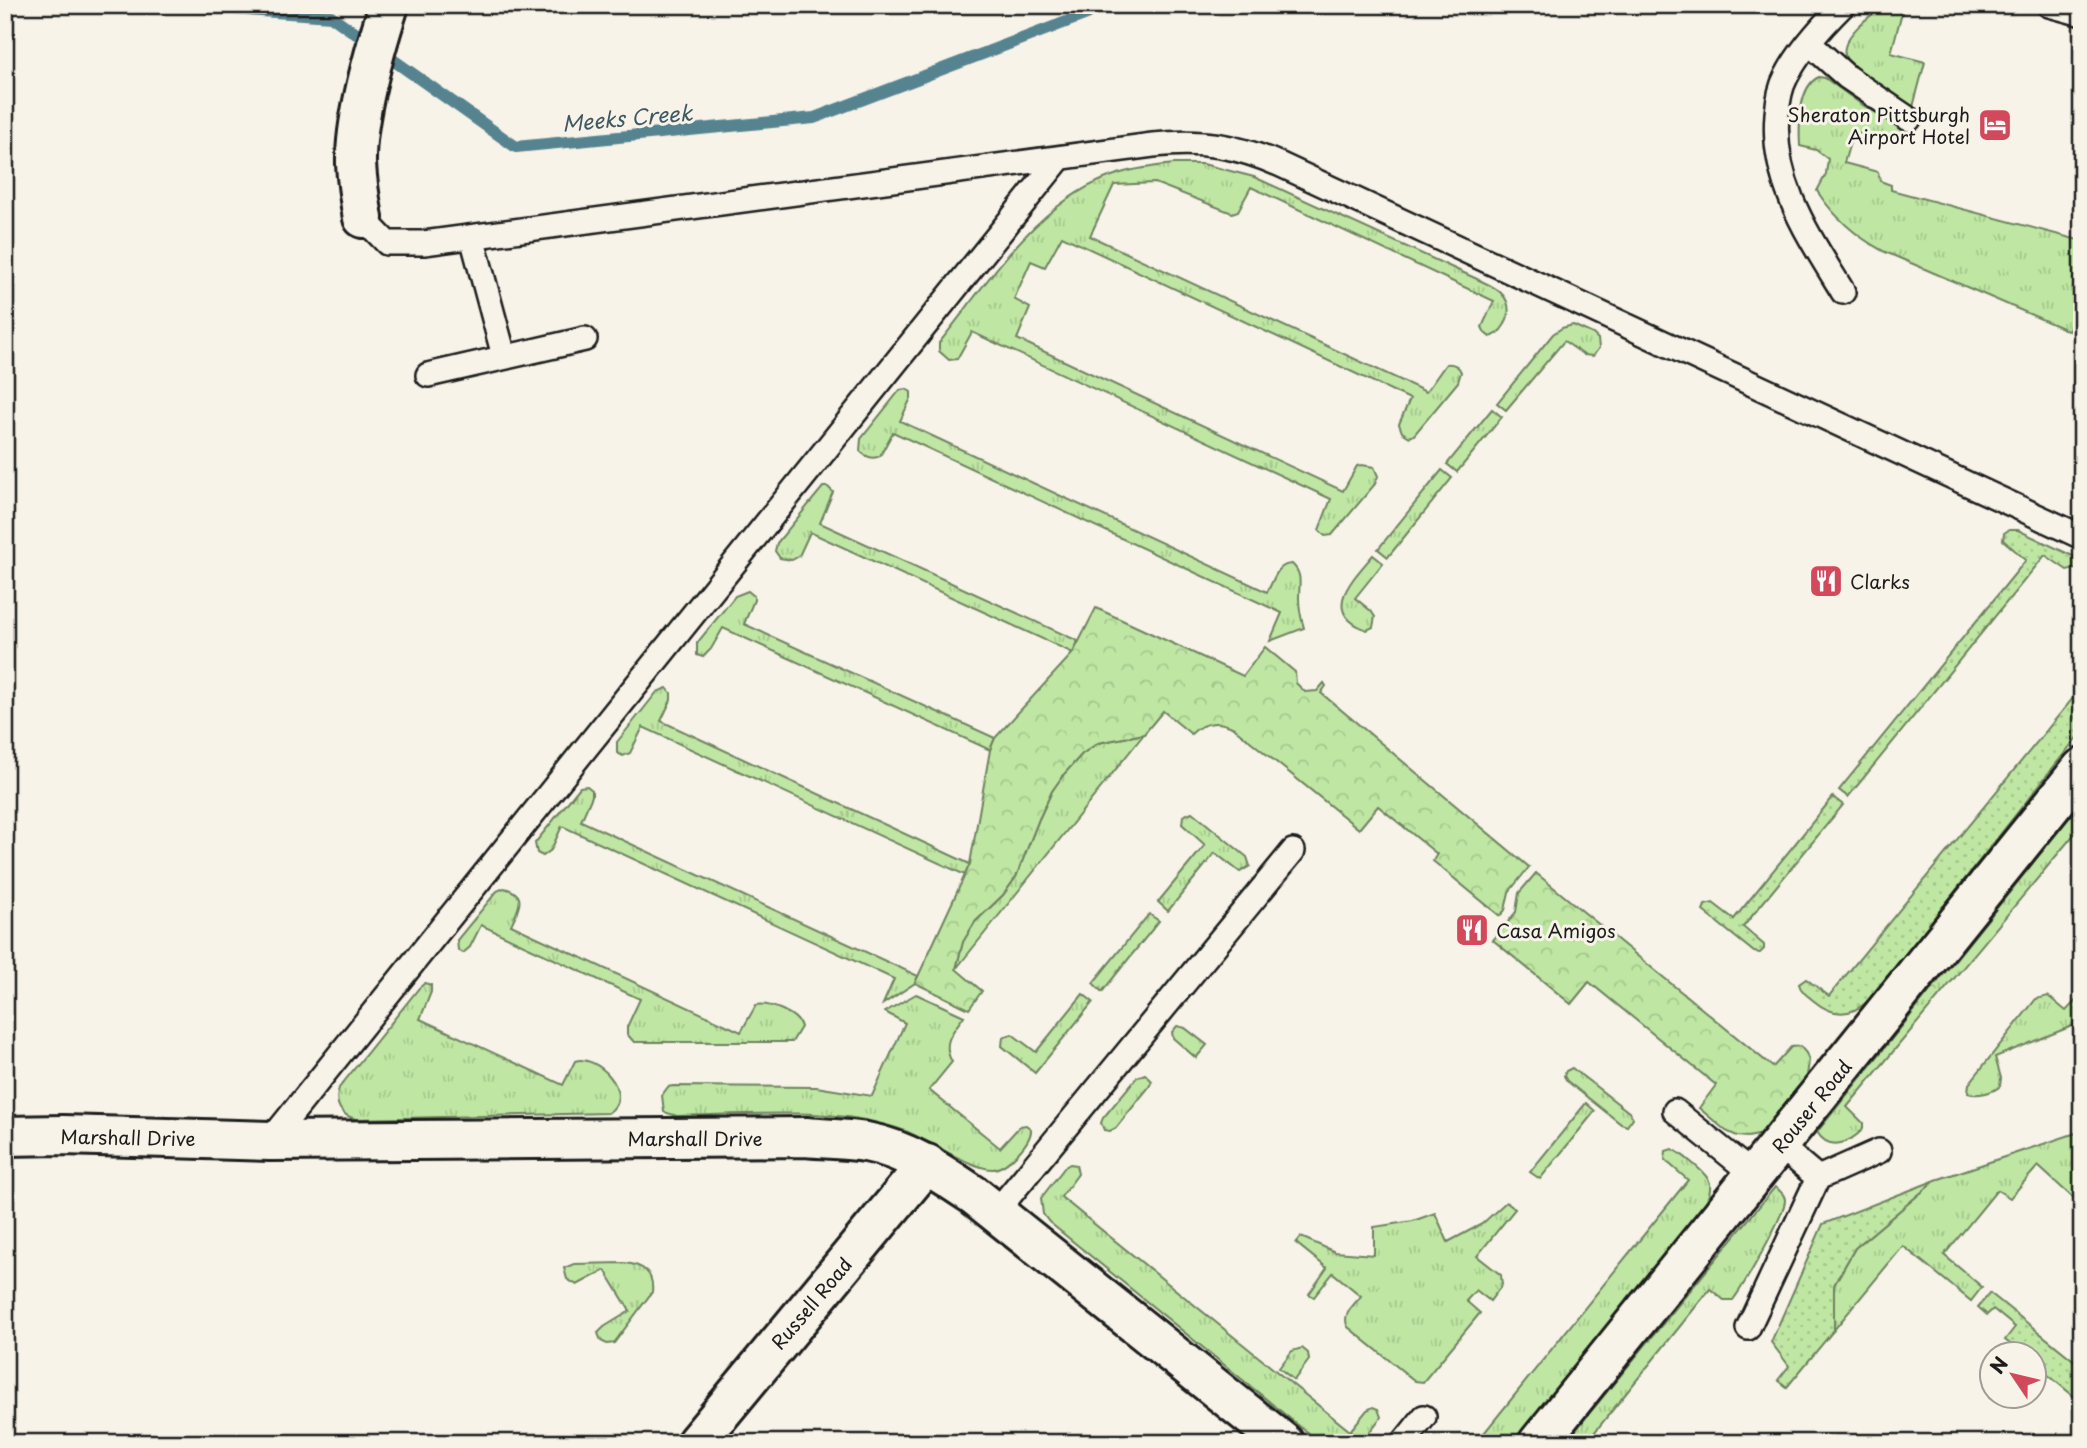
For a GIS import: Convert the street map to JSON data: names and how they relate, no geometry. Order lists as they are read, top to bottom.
{
  "streets": {
    "street": ["Rouser Road", "Marshall Drive", "Russell Road"]
  },
  "crossings": [
    ["Marshall Drive", "Russell Road"]
  ],
  "water": ["Meeks Creek"],
  "places": {
    "hotel": ["Sheraton Pittsburgh Airport Hotel"],
    "restaurant": ["Clarks", "Casa Amigos"]
  },
  "north": "top left"
}
